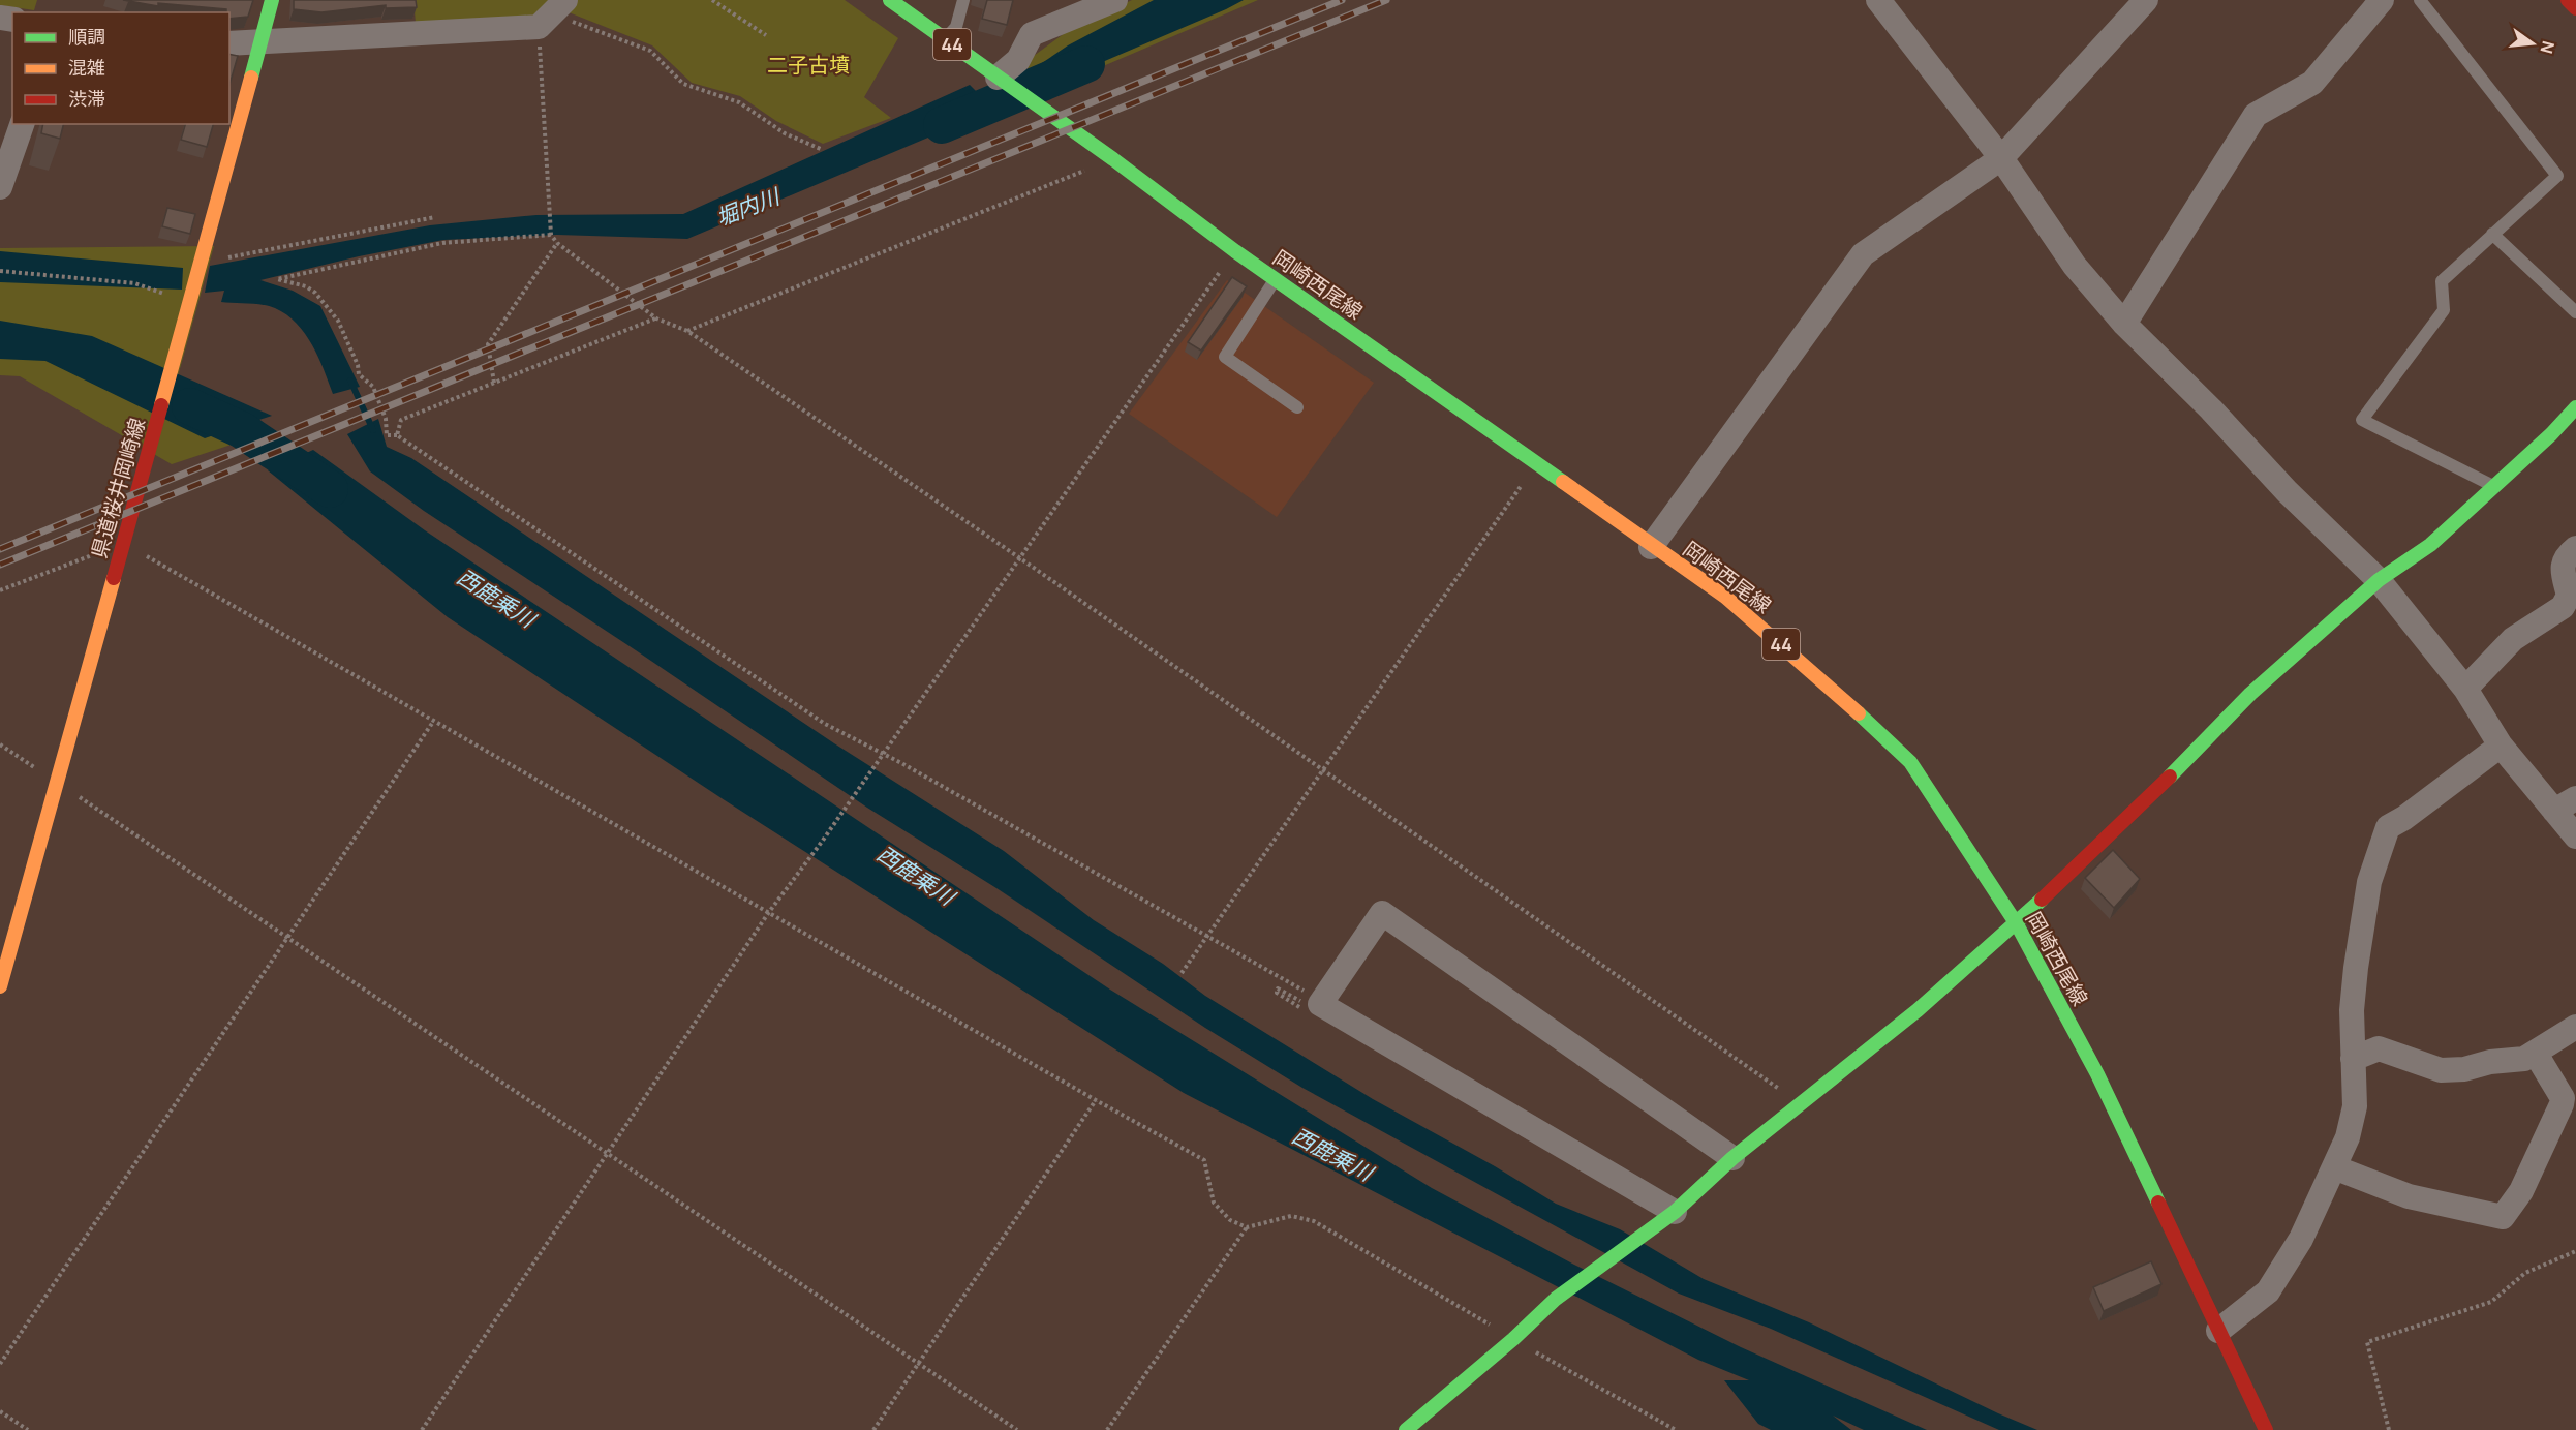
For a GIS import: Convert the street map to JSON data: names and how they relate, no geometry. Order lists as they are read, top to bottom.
{
  "streets": {
    "main road": ["44", "岡崎西尾線", "県道桜井岡崎線"]
  },
  "water": ["堀内川", "西鹿乗川"],
  "parks": ["二子古墳"],
  "legend": ["順調", "混雑", "渋滞"],
  "north": "right"
}
